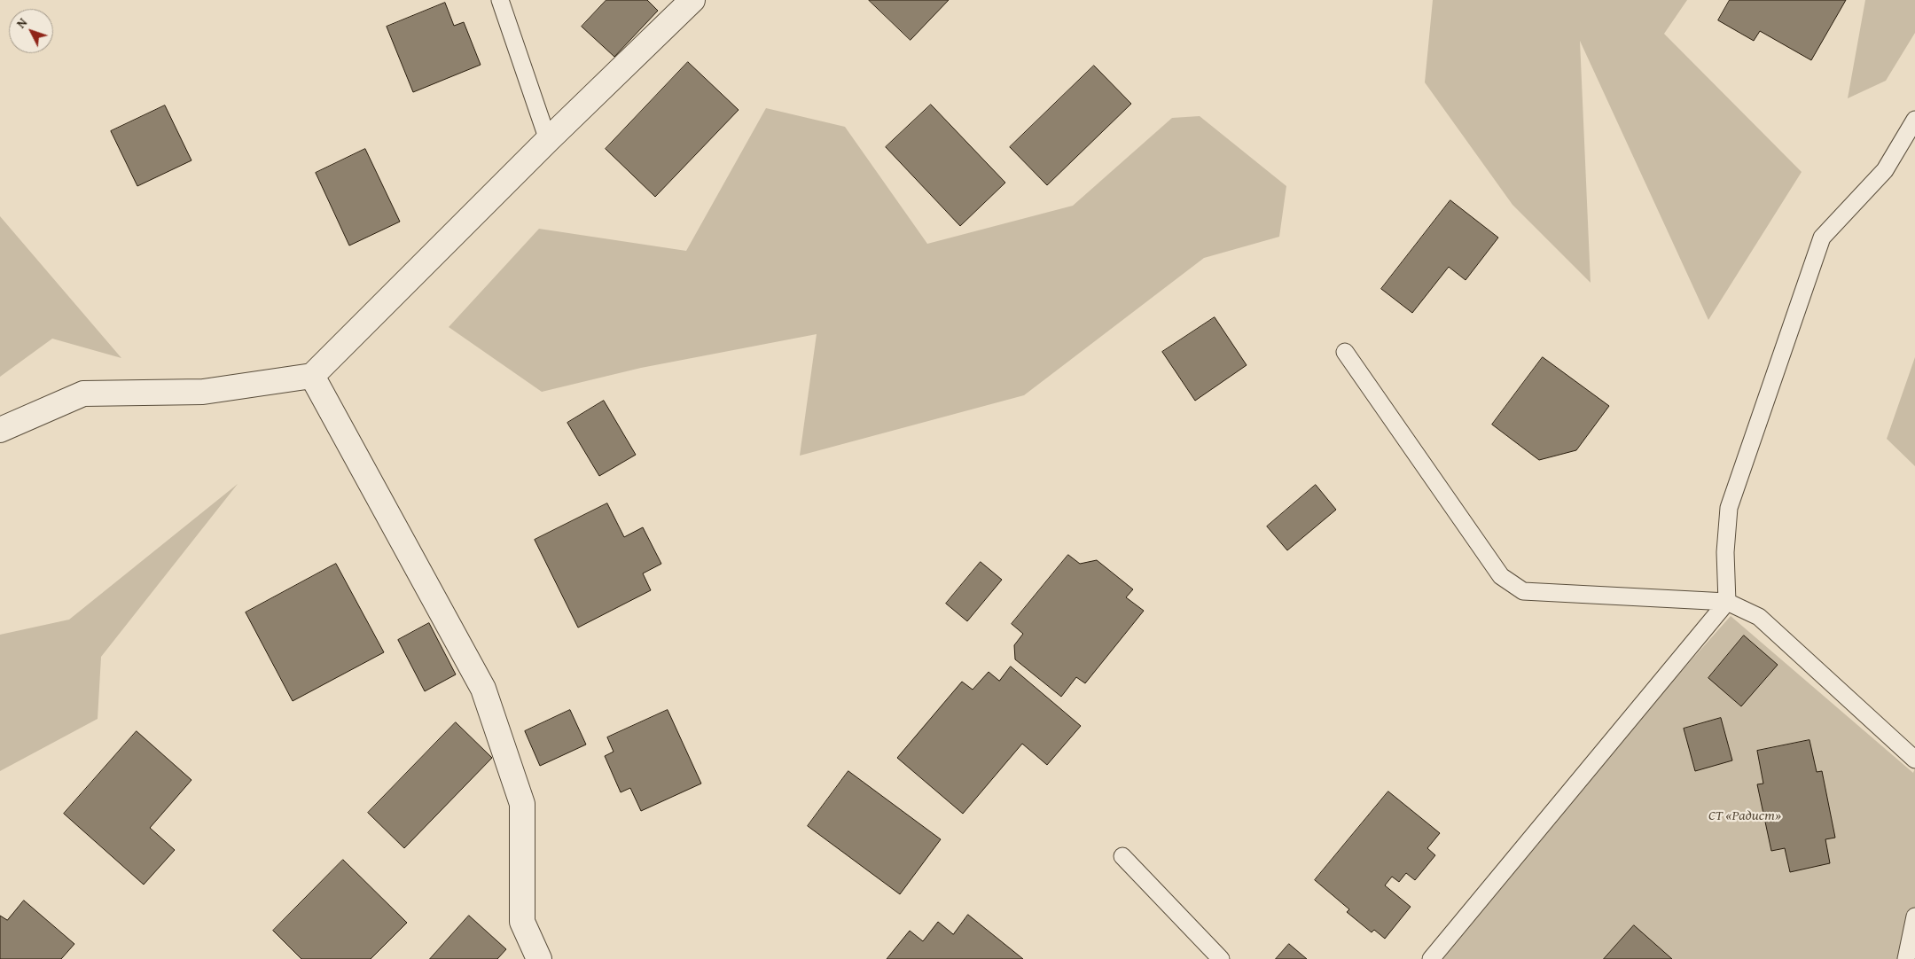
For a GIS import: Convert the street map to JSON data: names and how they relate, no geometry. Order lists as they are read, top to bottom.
{
  "parks": ["СТ «Радист»"],
  "north": "top left"
}
